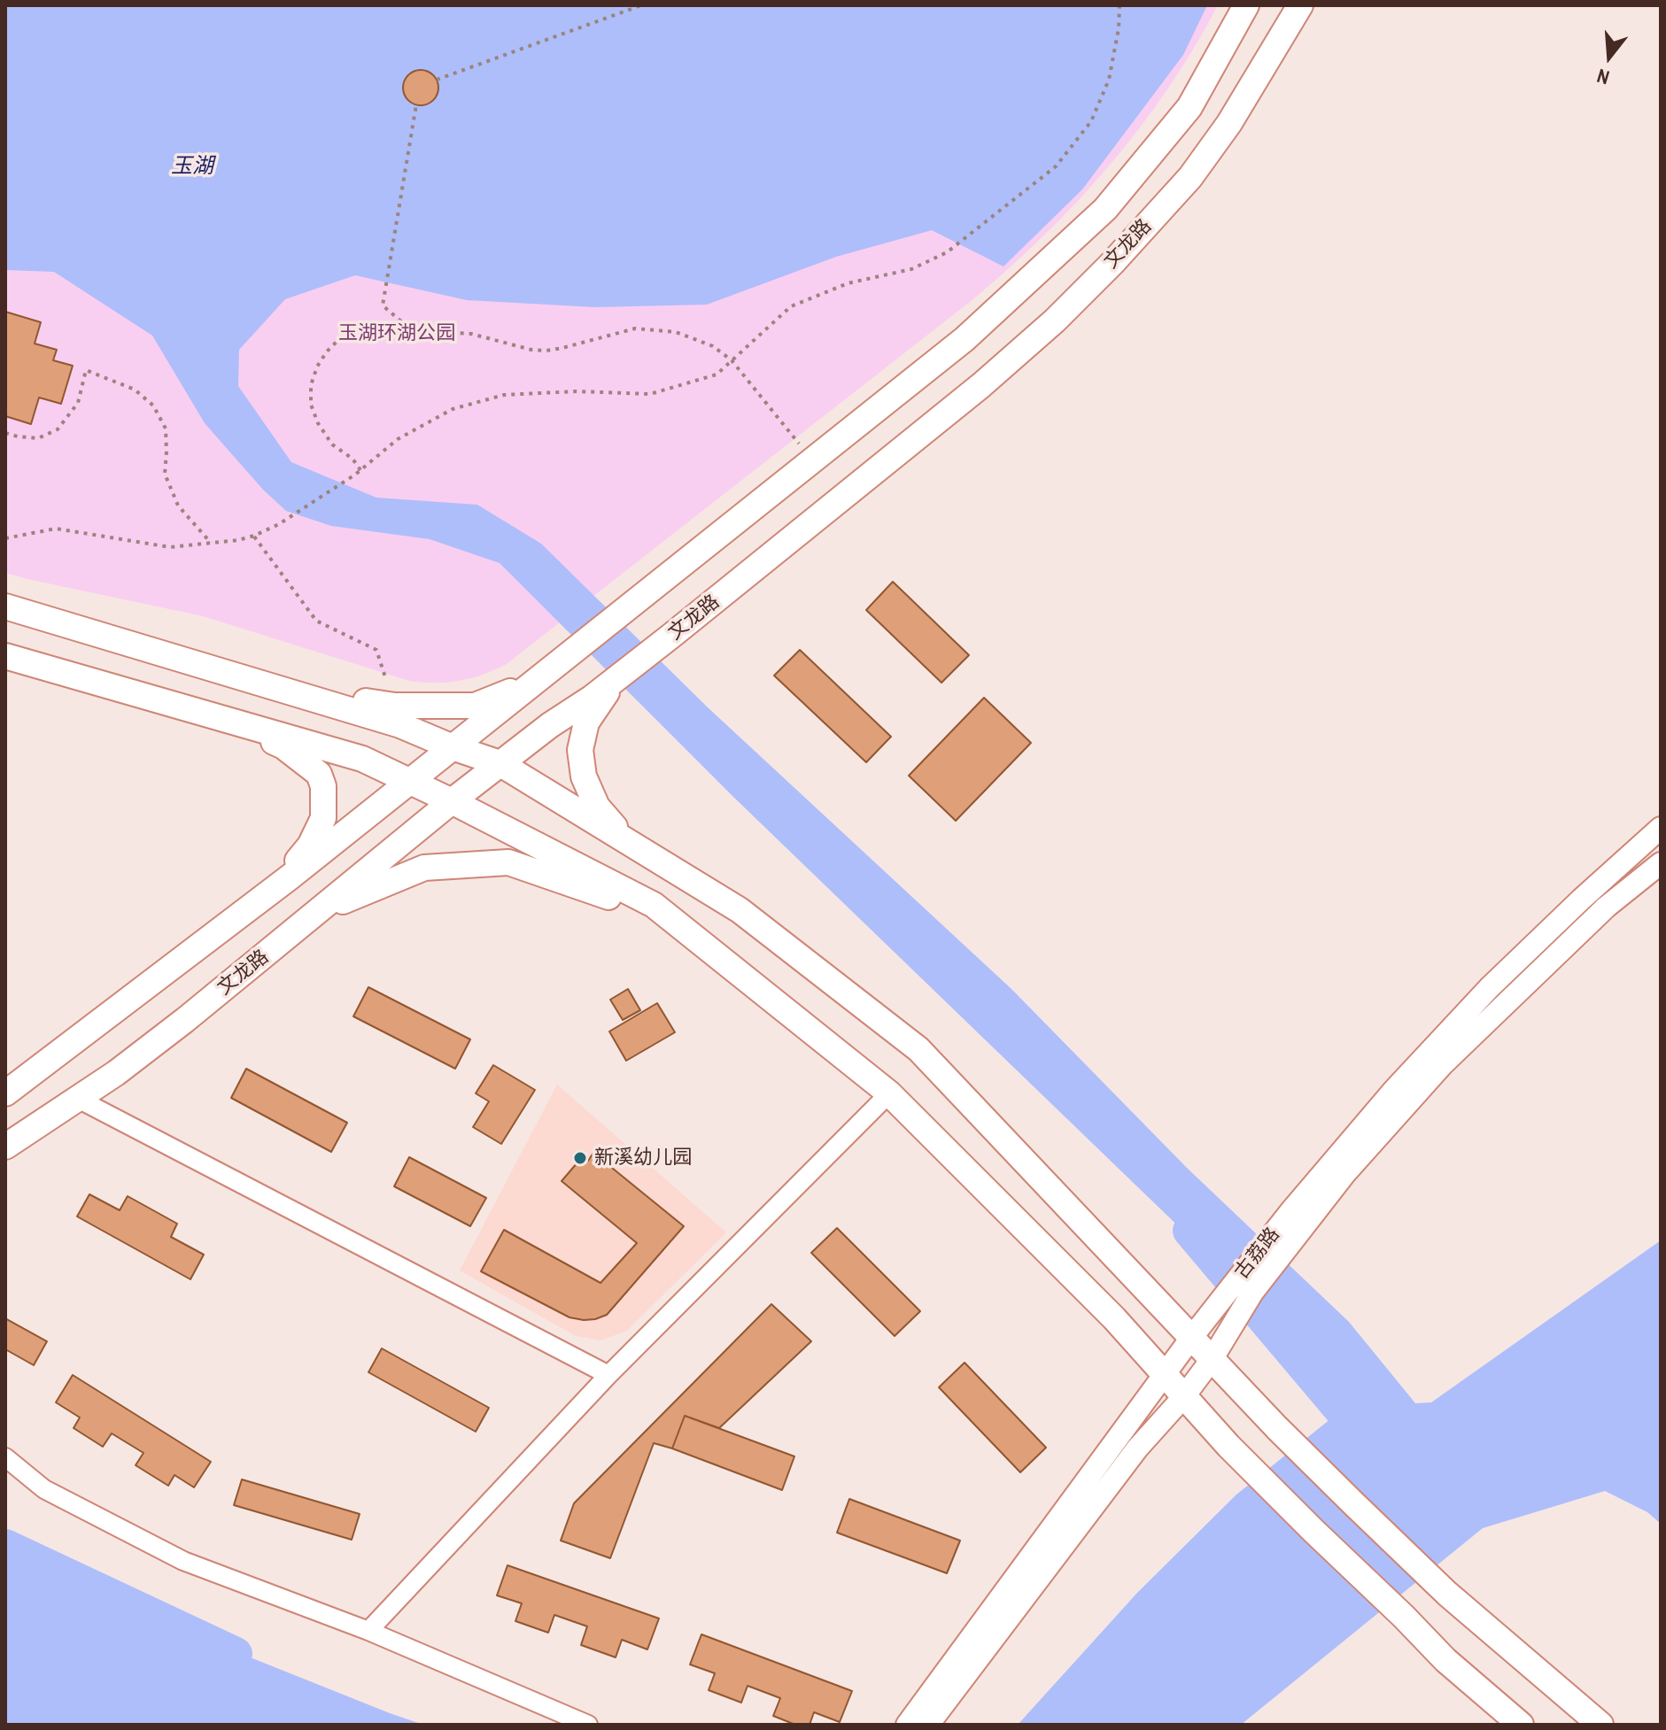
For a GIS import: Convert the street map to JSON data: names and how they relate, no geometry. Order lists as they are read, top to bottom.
{
  "streets": {
    "main road": ["文龙路"],
    "street": ["古荔路"]
  },
  "water": ["玉湖"],
  "parks": ["玉湖环湖公园"],
  "places": ["新溪幼儿园"],
  "north": "bottom"
}
